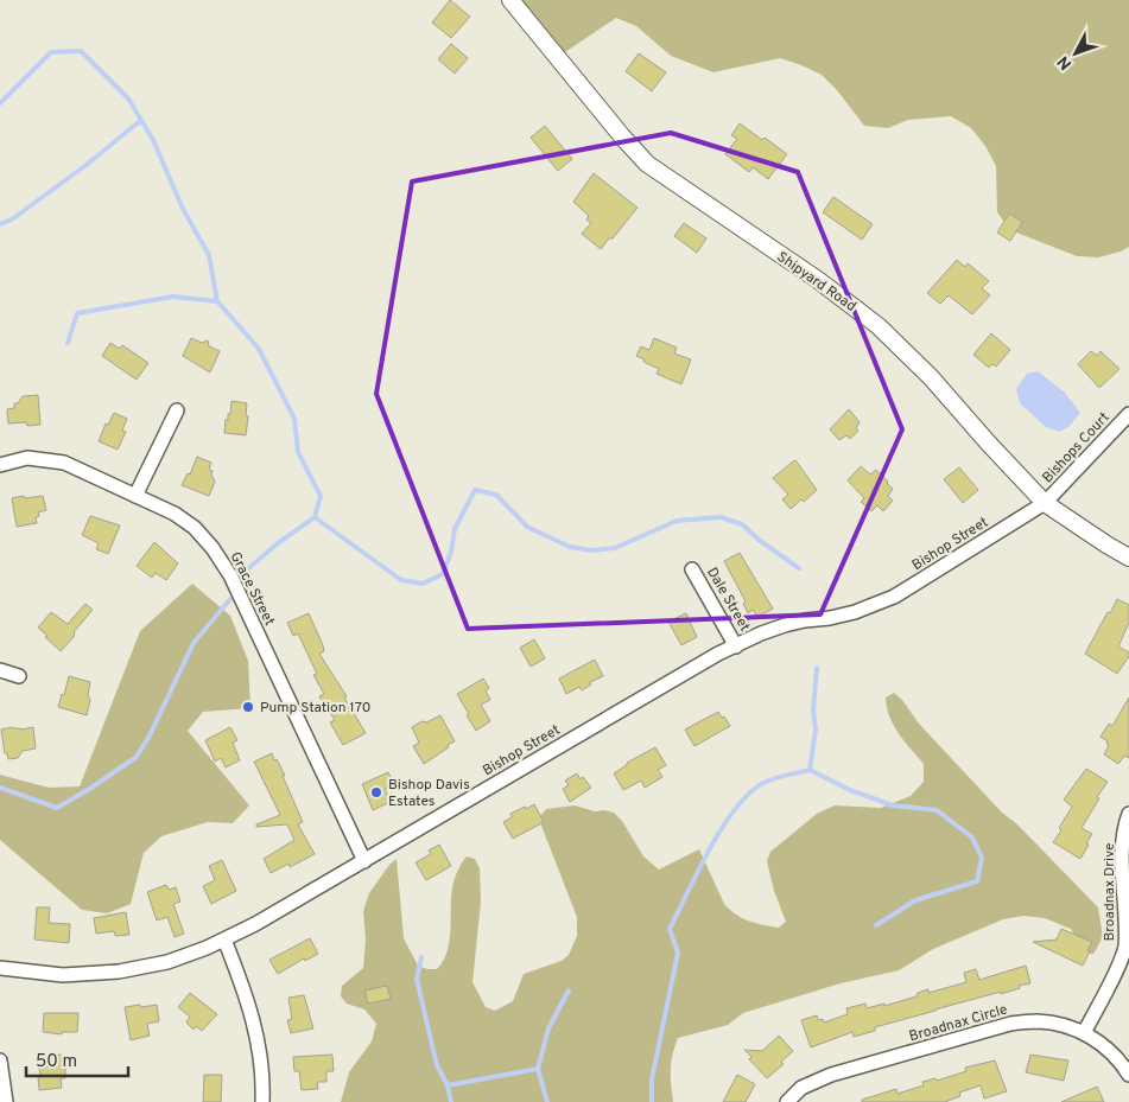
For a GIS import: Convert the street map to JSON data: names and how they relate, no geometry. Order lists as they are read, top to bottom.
{
  "streets": {
    "street": [
      "Shipyard Road",
      "Bishops Court",
      "Bishop Street",
      "Grace Street",
      "Dale Street",
      "Broadnax Drive",
      "Broadnax Circle"
    ]
  },
  "crossings": [
    ["Shipyard Road", "Bishops Court"],
    ["Shipyard Road", "Bishop Street"],
    ["Bishops Court", "Bishop Street"],
    ["Bishop Street", "Grace Street"],
    ["Bishop Street", "Dale Street"],
    ["Broadnax Drive", "Broadnax Circle"]
  ],
  "places": ["Pump Station 170", "Bishop Davis Estates"],
  "scale_bar": "50 m",
  "north": "bottom left"
}
